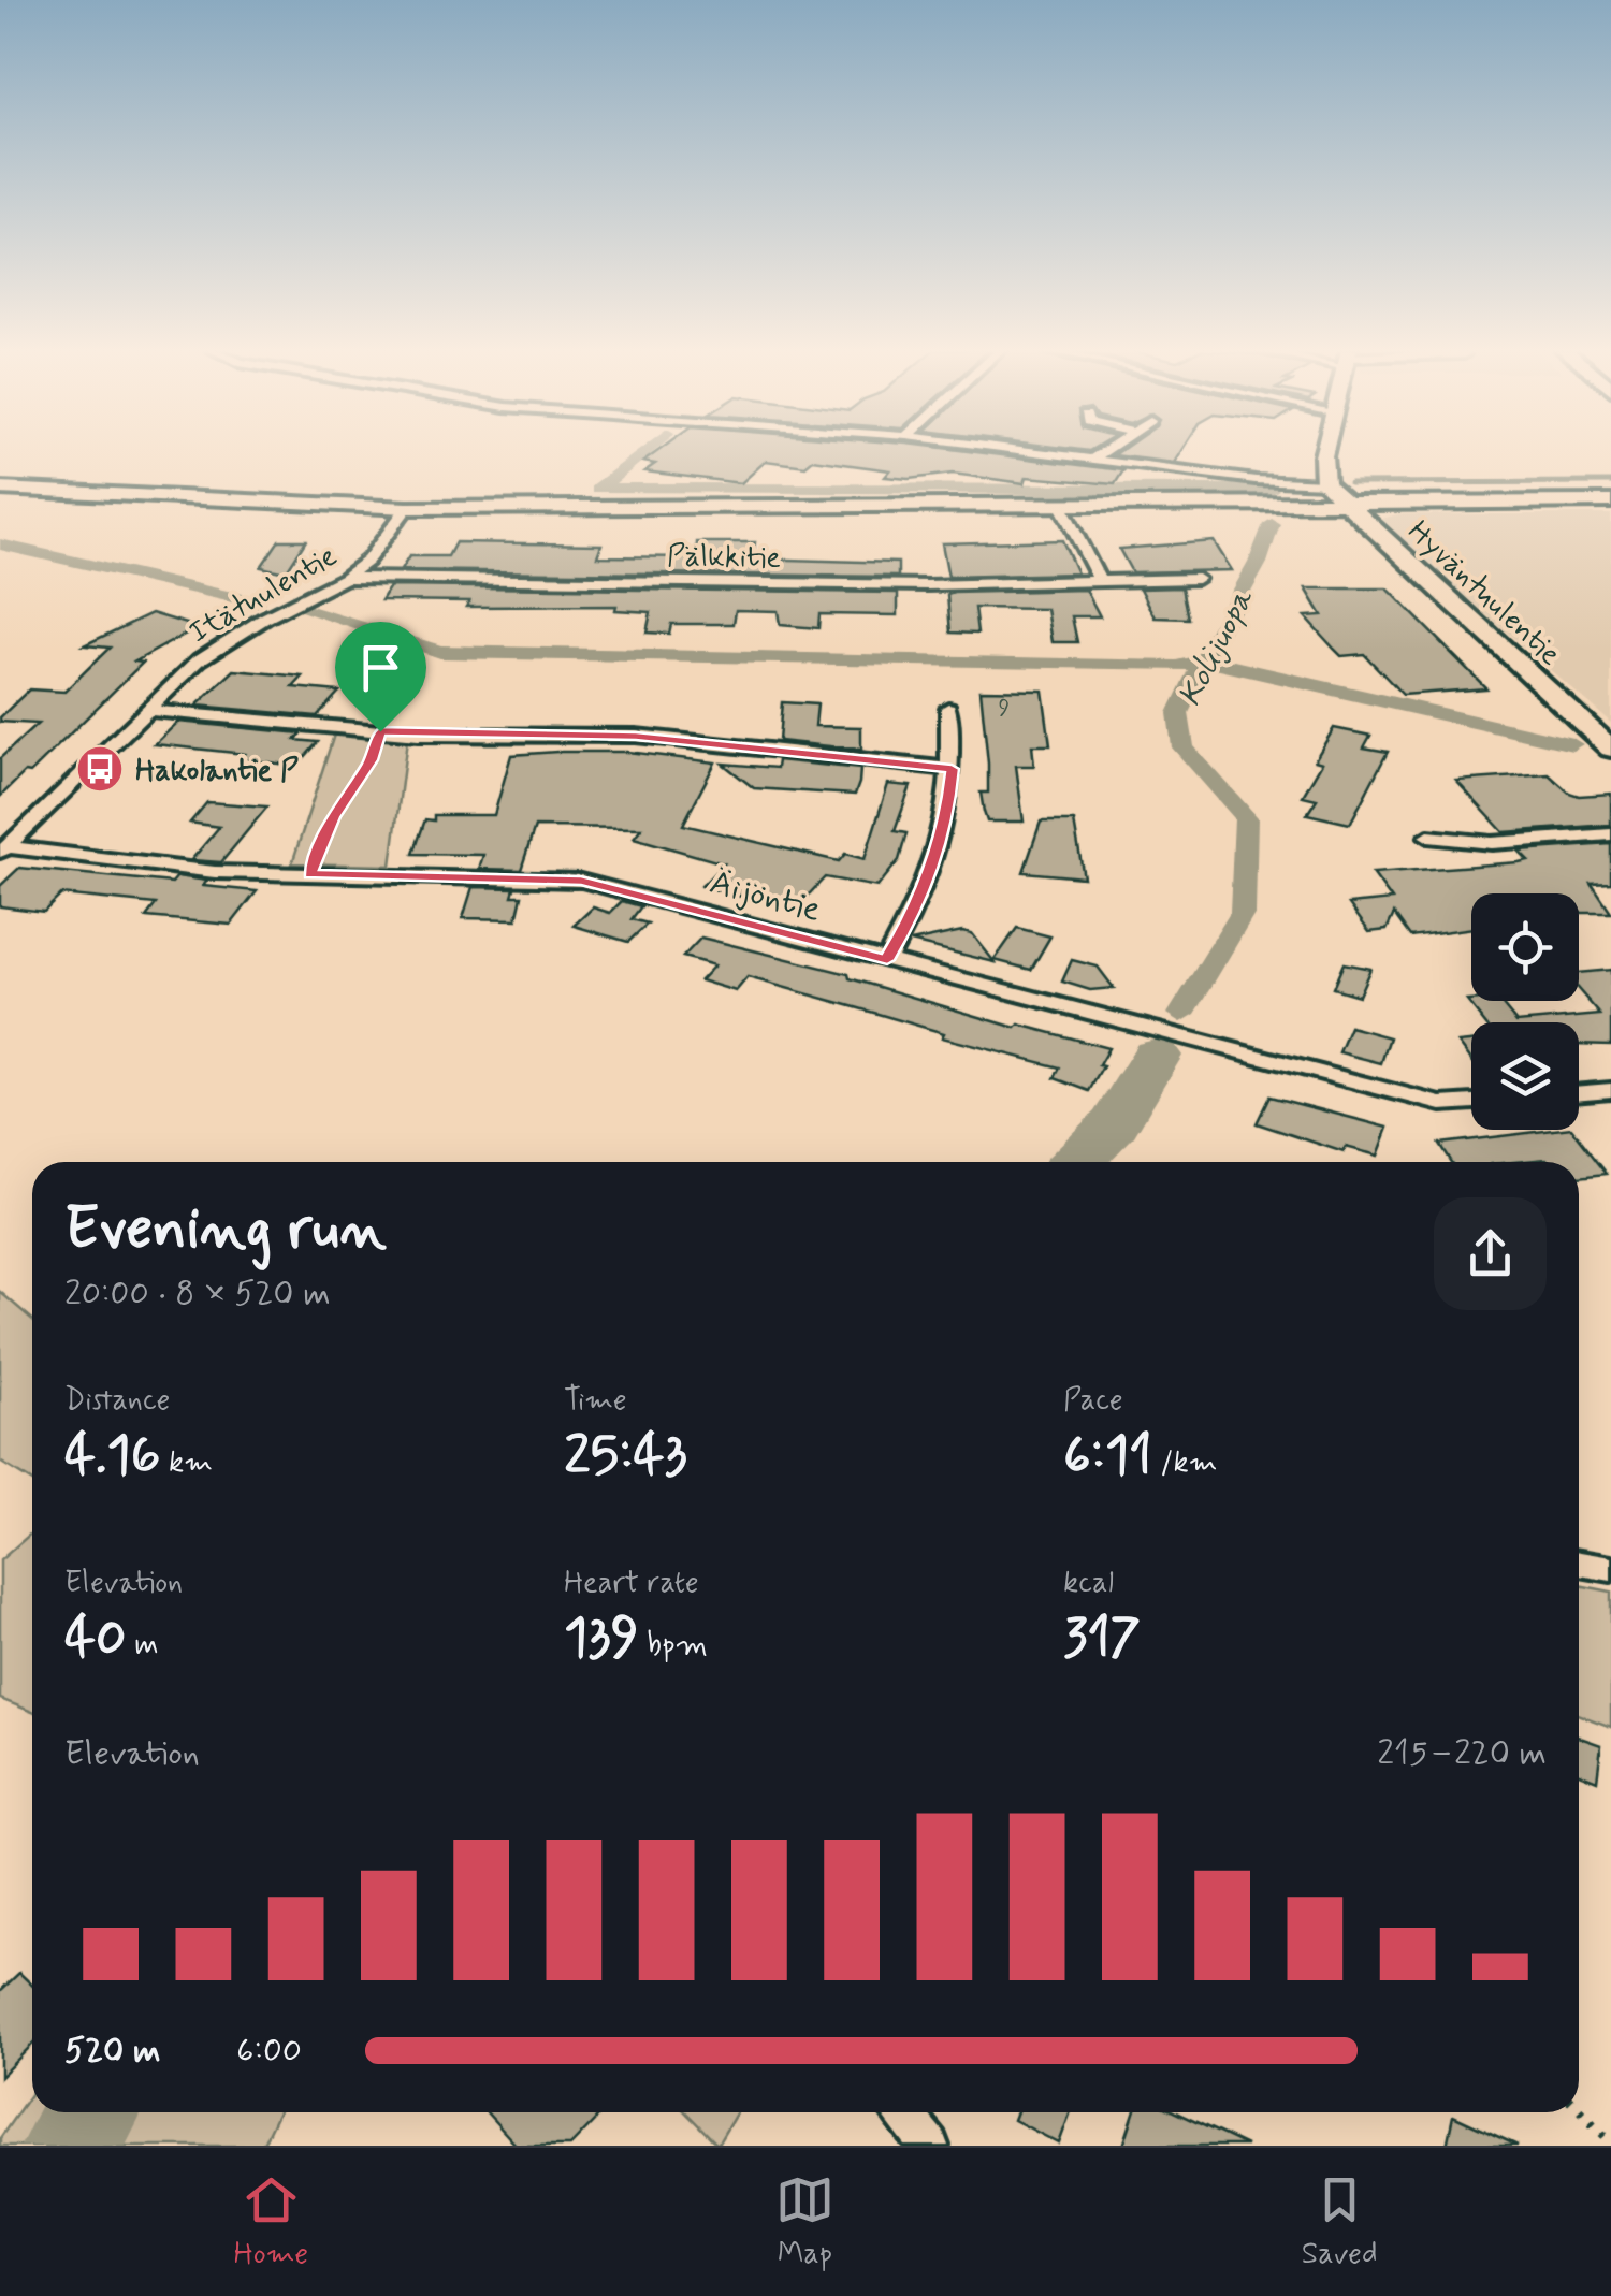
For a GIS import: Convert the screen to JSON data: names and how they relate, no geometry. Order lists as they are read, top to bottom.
{
  "streets": {
    "street": [
      "Pälkkitie",
      "Hyväntuulentie",
      "Itätuulentie",
      "Äijöntie"
    ]
  },
  "crossings": [
    ["Pälkkitie", "Itätuulentie"],
    ["Itätuulentie", "Äijöntie"]
  ],
  "water": ["Kolijuopa"],
  "places": {
    "bus stop": ["Hakolantie P"]
  },
  "house_numbers": ["9"],
  "page": {
    "heading": ["Evening run", "20:00 · 8 × 520 m"],
    "stats": [
      ["Distance", "4.16 km"],
      ["Time", "25:43"],
      ["Pace", "6:11 /km"],
      ["Elevation", "40 m"],
      ["Heart rate", "139 bpm"],
      ["kcal", "317"]
    ],
    "chart": ["Elevation", "215–220 m"],
    "list": [
      {
        "name": "520 m",
        "note": "6:00"
      }
    ],
    "tabs": ["Home", "Map", "Saved"]
  }
}
